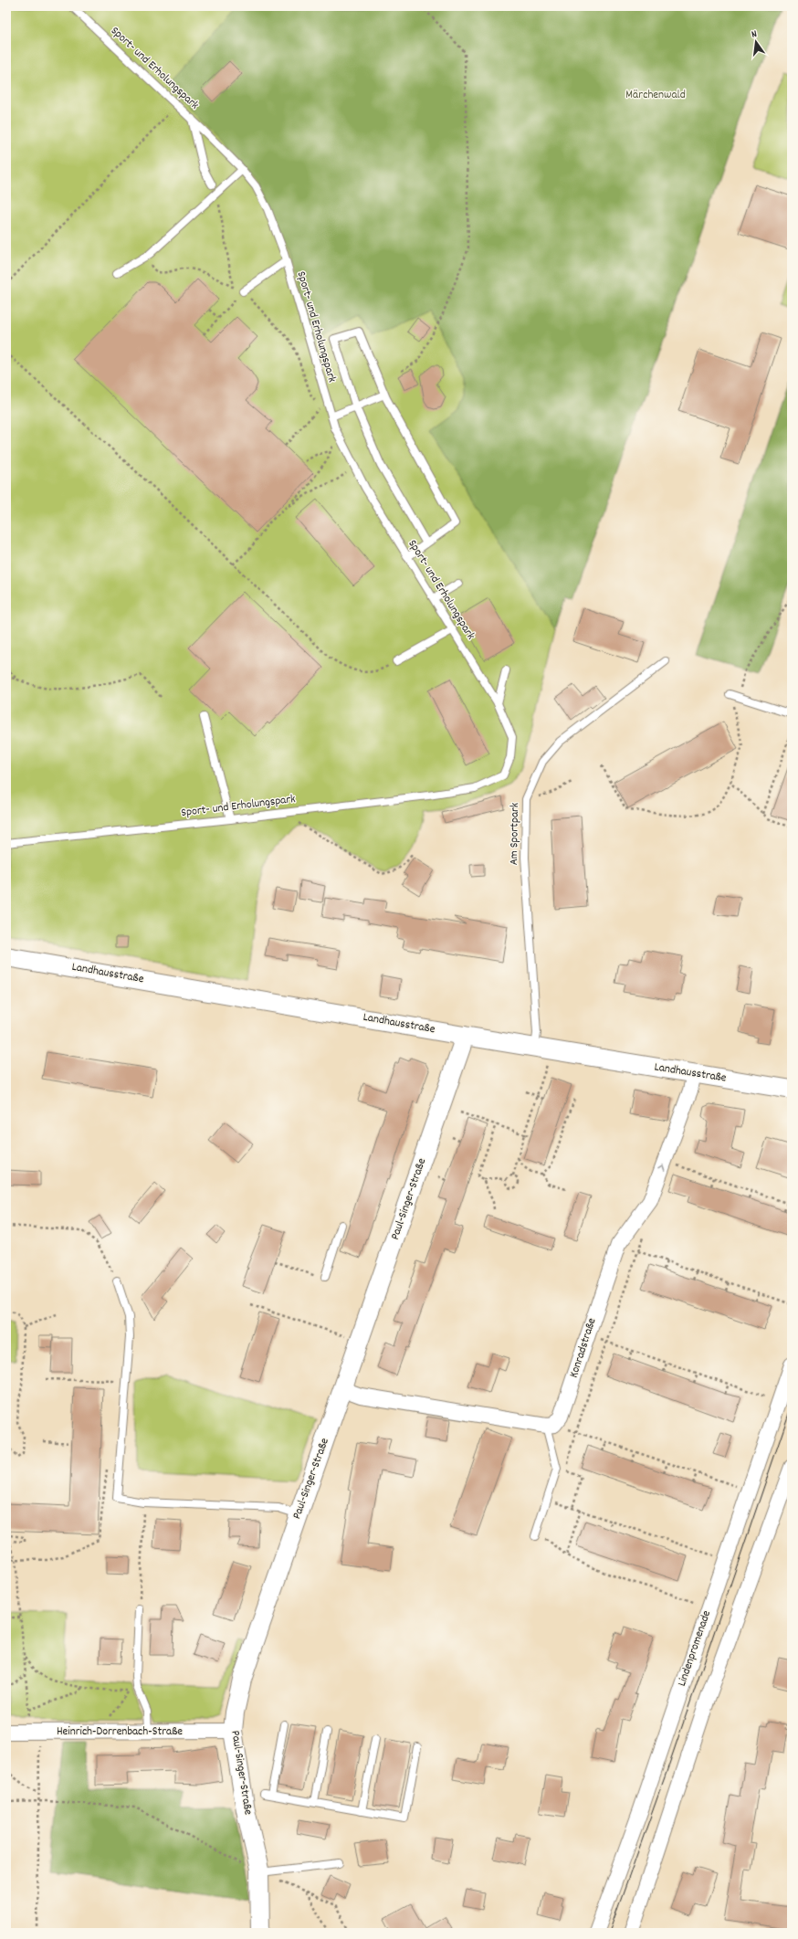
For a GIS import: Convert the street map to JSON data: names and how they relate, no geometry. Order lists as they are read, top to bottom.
{
  "streets": {
    "street": [
      "Landhausstraße",
      "Paul-Singer-Straße",
      "Konradstraße",
      "Lindenpromenade",
      "Heinrich-Dorrenbach-Straße"
    ],
    "lane": ["Sport- und Erholungspark", "Am Sportpark"]
  },
  "crossings": [
    ["Am Sportpark", "Landhausstraße"],
    ["Landhausstraße", "Paul-Singer-Straße"],
    ["Landhausstraße", "Konradstraße"],
    ["Paul-Singer-Straße", "Heinrich-Dorrenbach-Straße"]
  ],
  "parks": ["Märchenwald"],
  "north": "top"
}
